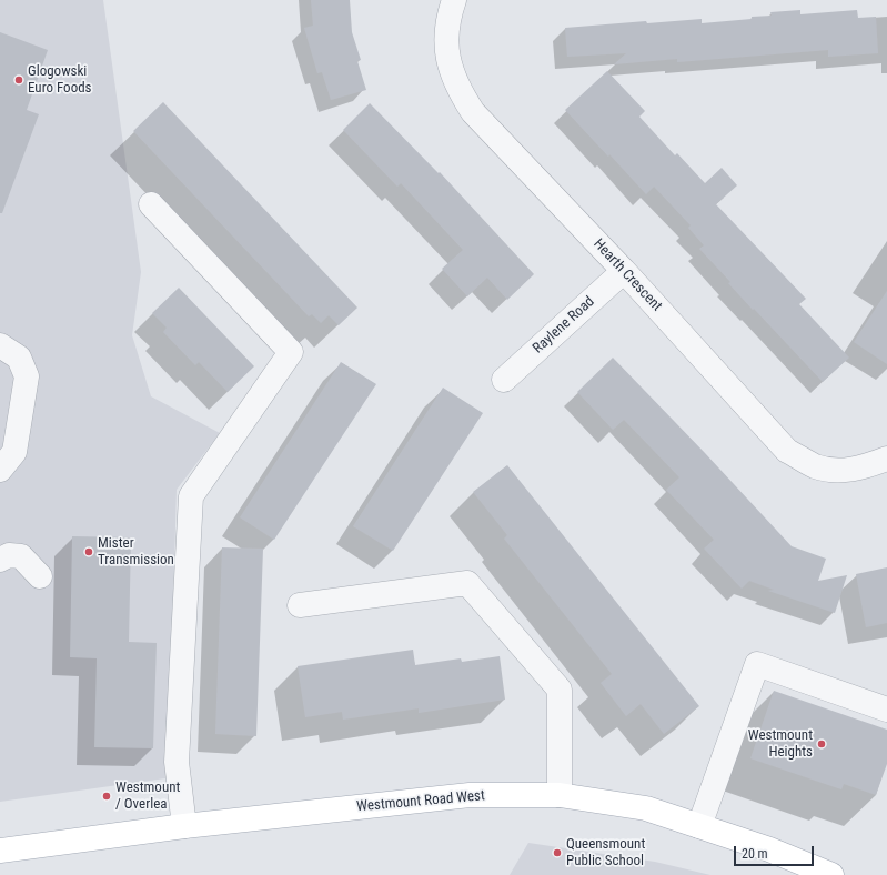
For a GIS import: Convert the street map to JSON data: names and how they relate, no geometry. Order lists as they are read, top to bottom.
{
  "streets": {
    "main road": ["Westmount Road West"],
    "street": ["Hearth Crescent", "Raylene Road"]
  },
  "crossings": [
    ["Hearth Crescent", "Raylene Road"]
  ],
  "places": [
    "Glogowski Euro Foods",
    "Mister Transmission",
    "Westmount Heights",
    "Westmount / Overlea",
    "Queensmount Public School"
  ],
  "scale_bar": "20 m"
}
